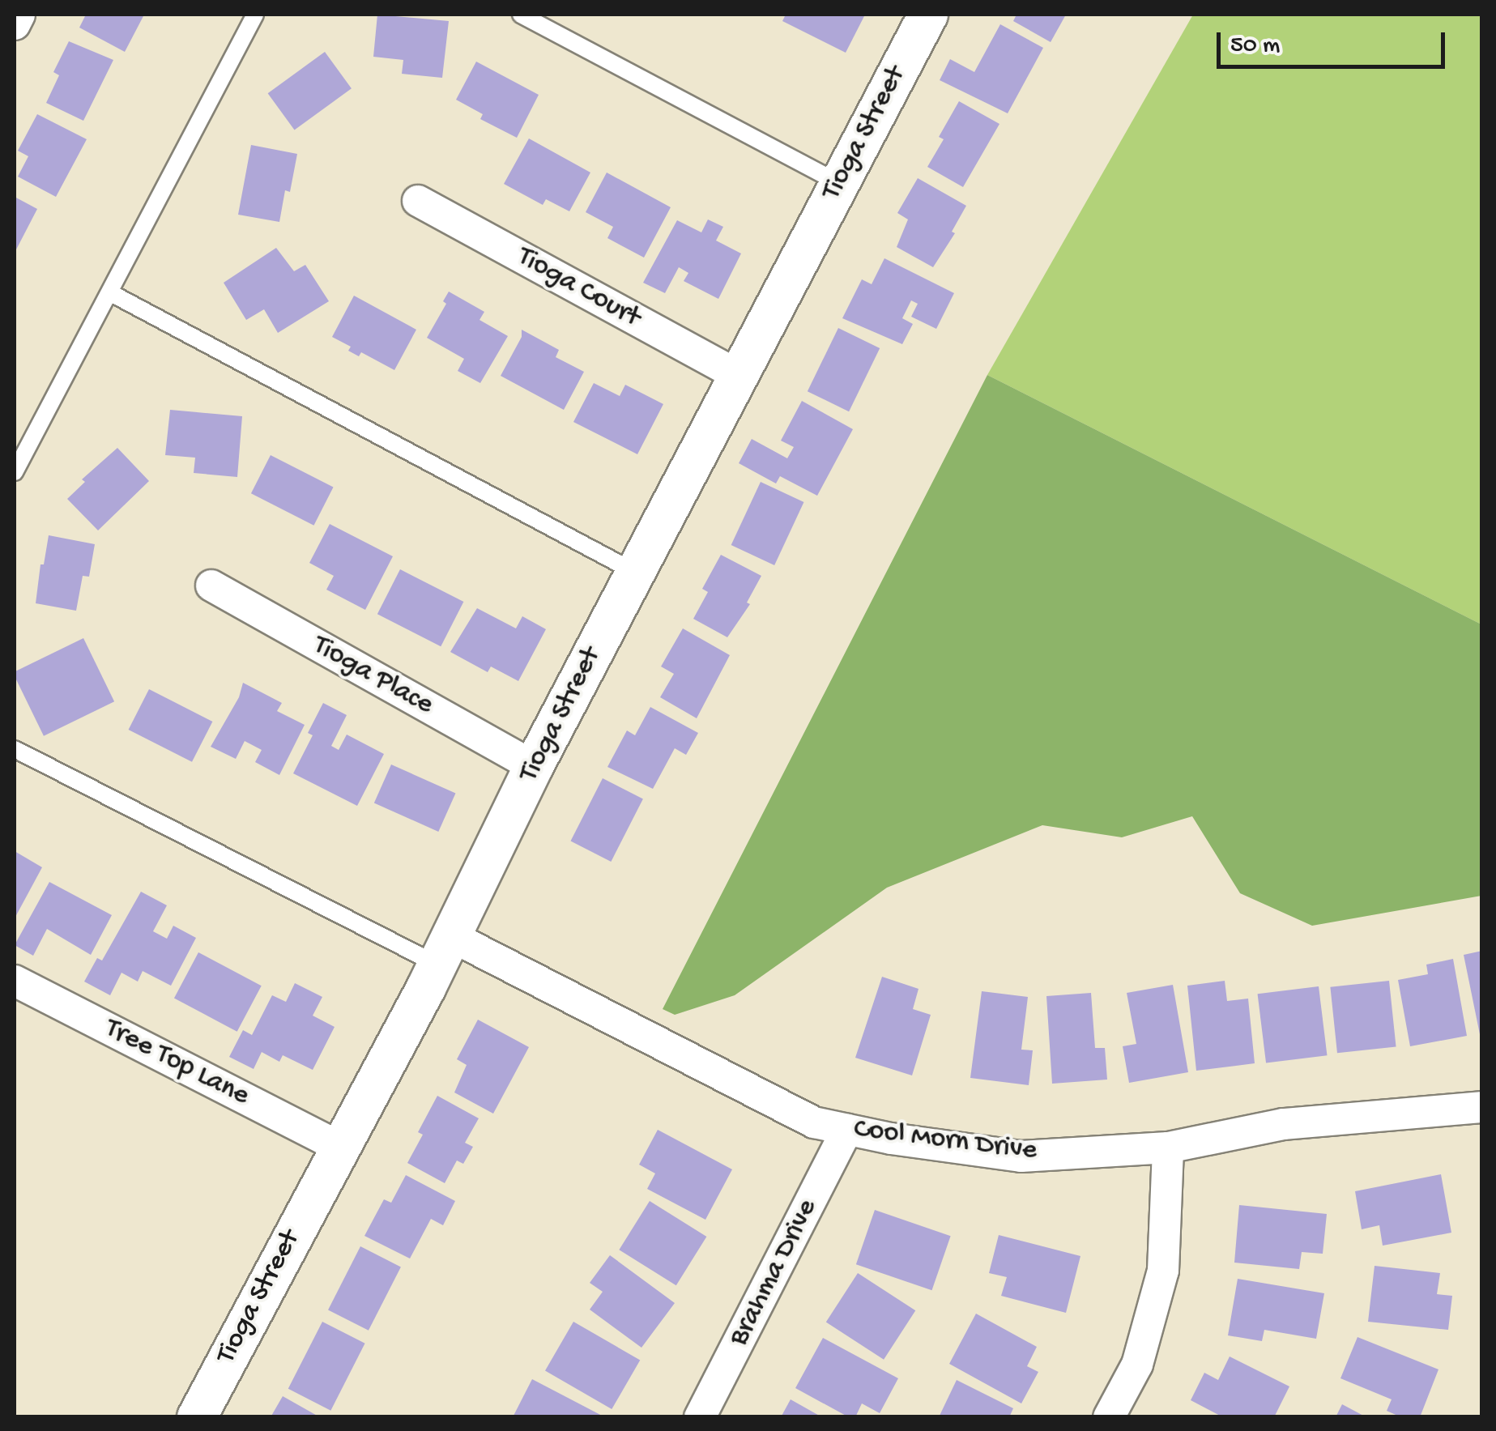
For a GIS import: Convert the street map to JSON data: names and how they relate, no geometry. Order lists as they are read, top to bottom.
{
  "streets": {
    "street": [
      "Tioga Street",
      "Tioga Court",
      "Tioga Place",
      "Tree Top Lane",
      "Cool Morn Drive",
      "Brahma Drive"
    ]
  },
  "crossings": [
    ["Tioga Street", "Tioga Court"],
    ["Tioga Street", "Tioga Place"],
    ["Tioga Street", "Tree Top Lane"],
    ["Tioga Street", "Cool Morn Drive"],
    ["Cool Morn Drive", "Brahma Drive"]
  ],
  "scale_bar": "50 m"
}
